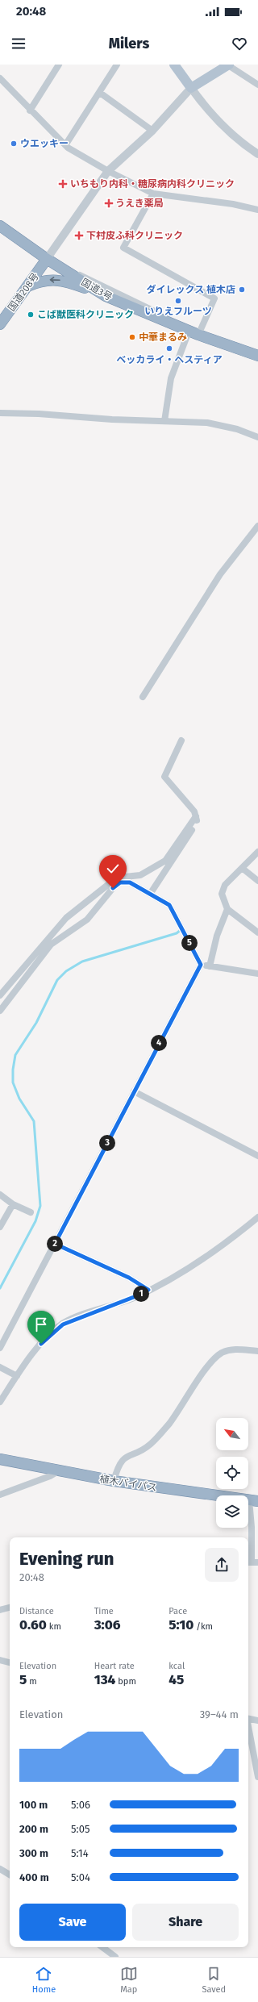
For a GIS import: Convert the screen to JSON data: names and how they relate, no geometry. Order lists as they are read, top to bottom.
{
  "streets": {
    "highway": ["国道3号", "国道208号", "植木バイパス"]
  },
  "crossings": [
    ["国道3号", "国道208号"]
  ],
  "places": {
    "other": [
      "ウエッキー",
      "ダイレックス 植木店",
      "いりえフルーツ",
      "こば獣医科クリニック",
      "中華まるみ",
      "ベッカライ・ヘスティア"
    ],
    "health": ["いちもり内科・糖尿病内科クリニック", "うえき薬局", "下村皮ふ科クリニック"]
  },
  "north": "top left",
  "page": {
    "status": "20:48",
    "header": "Milers",
    "pins": [
      "5",
      "4",
      "3",
      "2",
      "1"
    ],
    "heading": ["Evening run", "20:48"],
    "stats": [
      ["Distance", "0.60 km"],
      ["Time", "3:06"],
      ["Pace", "5:10 /km"],
      ["Elevation", "5 m"],
      ["Heart rate", "134 bpm"],
      ["kcal", "45"]
    ],
    "chart": ["Elevation", "39–44 m"],
    "list": [
      {
        "name": "100 m",
        "note": "5:06"
      },
      {
        "name": "200 m",
        "note": "5:05"
      },
      {
        "name": "300 m",
        "note": "5:14"
      },
      {
        "name": "400 m",
        "note": "5:04"
      }
    ],
    "buttons": ["Save", "Share"],
    "tabs": ["Home", "Map", "Saved"]
  }
}
